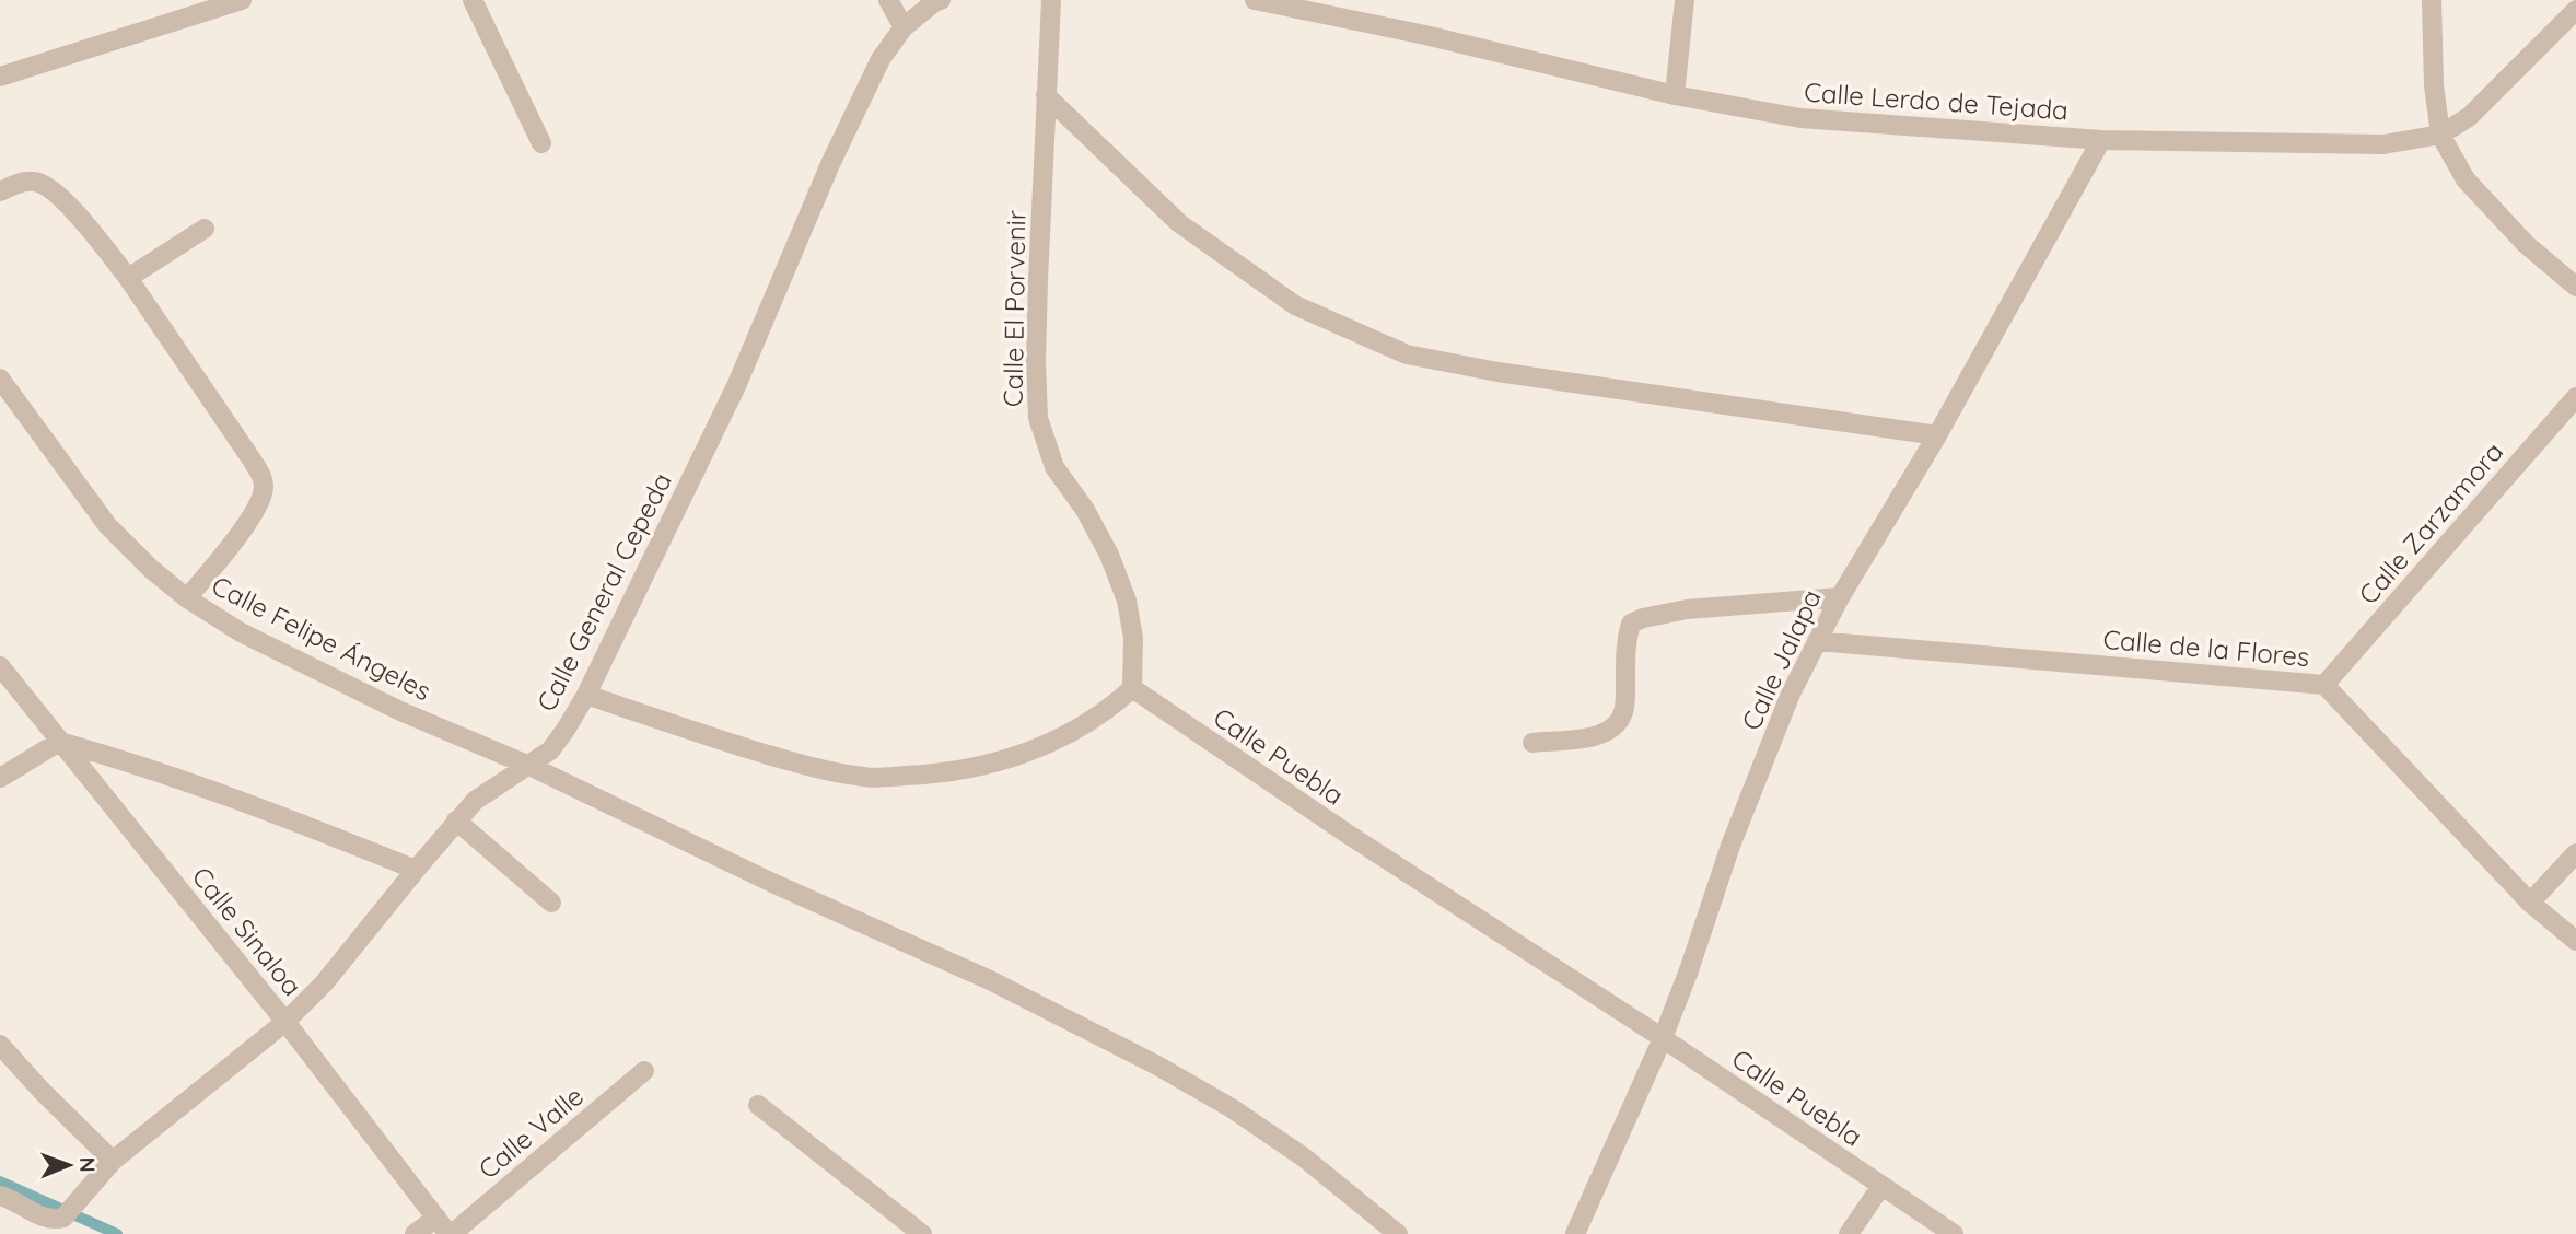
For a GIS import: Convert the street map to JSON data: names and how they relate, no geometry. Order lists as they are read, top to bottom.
{
  "streets": {
    "street": [
      "Calle Lerdo de Tejada",
      "Calle El Porvenir",
      "Calle Zarzamora",
      "Calle General Cepeda",
      "Calle Felipe Ángeles",
      "Calle de la Flores",
      "Calle Jalapa",
      "Calle Puebla",
      "Calle Sinaloa",
      "Calle Valle"
    ]
  },
  "crossings": [
    ["Calle Lerdo de Tejada", "Calle Jalapa"],
    ["Calle El Porvenir", "Calle Puebla"],
    ["Calle Zarzamora", "Calle de la Flores"],
    ["Calle General Cepeda", "Calle Felipe Ángeles"],
    ["Calle General Cepeda", "Calle Sinaloa"],
    ["Calle de la Flores", "Calle Jalapa"],
    ["Calle Jalapa", "Calle Puebla"],
    ["Calle Sinaloa", "Calle Valle"]
  ],
  "north": "right"
}
